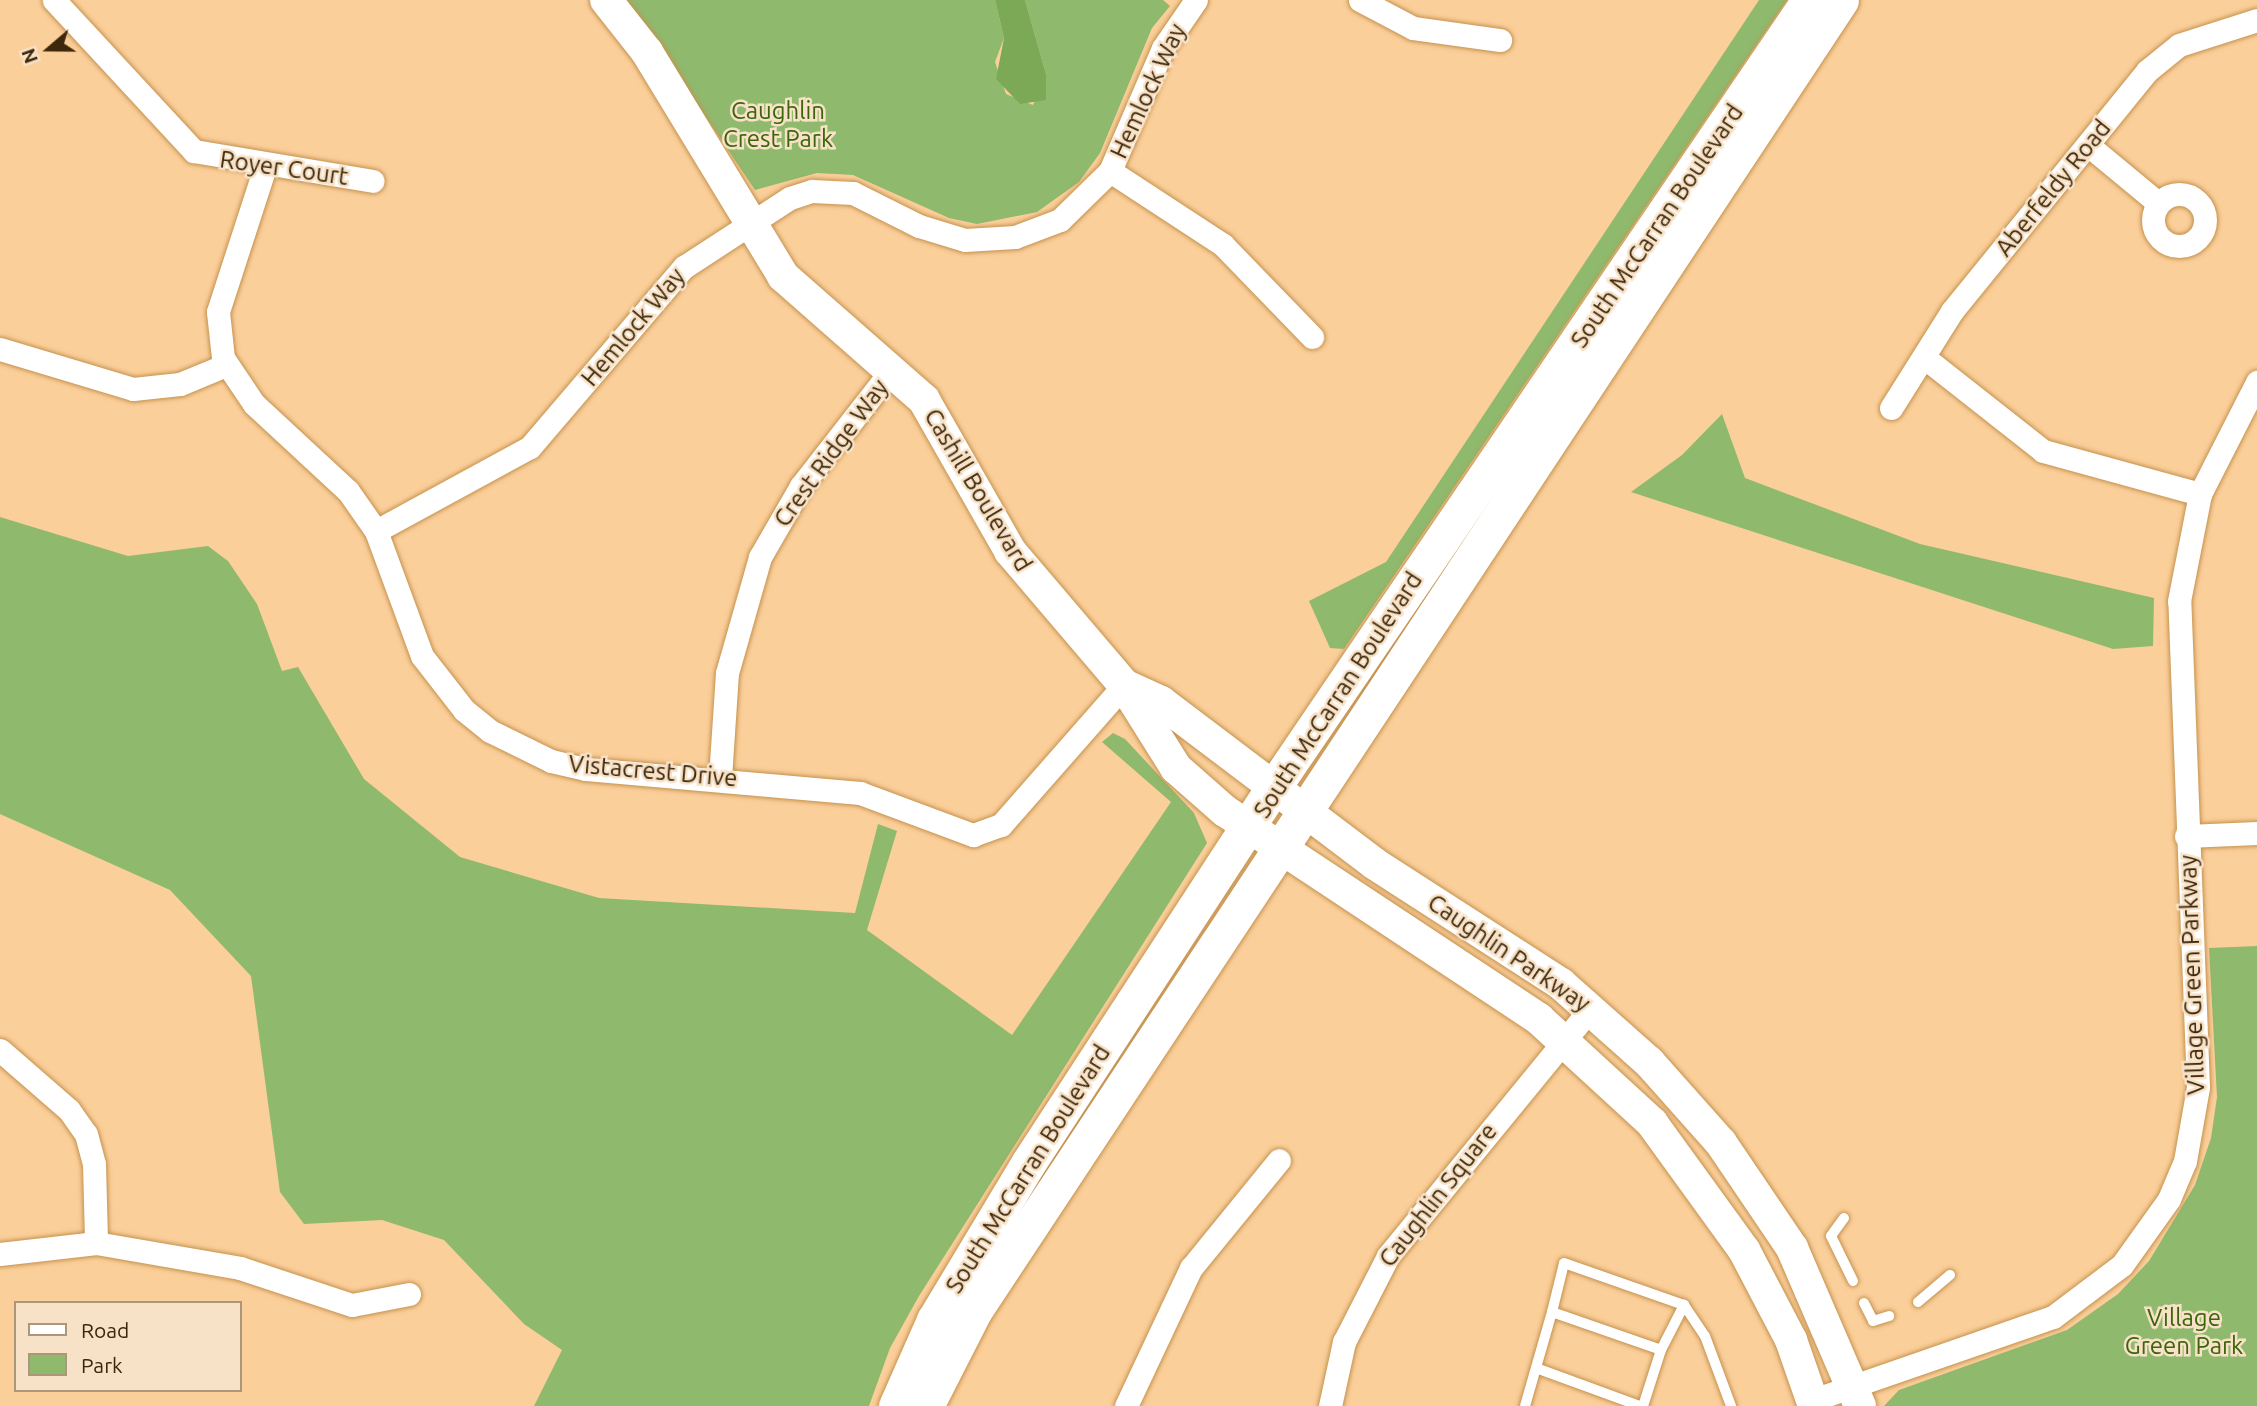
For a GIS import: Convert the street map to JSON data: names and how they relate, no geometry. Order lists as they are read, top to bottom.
{
  "streets": {
    "main road": ["South McCarran Boulevard"],
    "street": [
      "Hemlock Way",
      "Royer Court",
      "Aberfeldy Road",
      "Crest Ridge Way",
      "Cashill Boulevard",
      "Vistacrest Drive",
      "Caughlin Parkway",
      "Village Green Parkway",
      "Caughlin Square"
    ]
  },
  "crossings": [
    ["Hemlock Way", "Cashill Boulevard"],
    ["Hemlock Way", "Vistacrest Drive"],
    ["Royer Court", "Vistacrest Drive"],
    ["South McCarran Boulevard", "Cashill Boulevard"],
    ["South McCarran Boulevard", "Caughlin Parkway"],
    ["Crest Ridge Way", "Cashill Boulevard"],
    ["Crest Ridge Way", "Vistacrest Drive"],
    ["Cashill Boulevard", "Vistacrest Drive"],
    ["Cashill Boulevard", "Caughlin Parkway"],
    ["Caughlin Parkway", "Village Green Parkway"],
    ["Caughlin Parkway", "Caughlin Square"]
  ],
  "parks": ["Caughlin Crest Park", "Village Green Park"],
  "legend": ["Road", "Park"],
  "north": "left"
}
